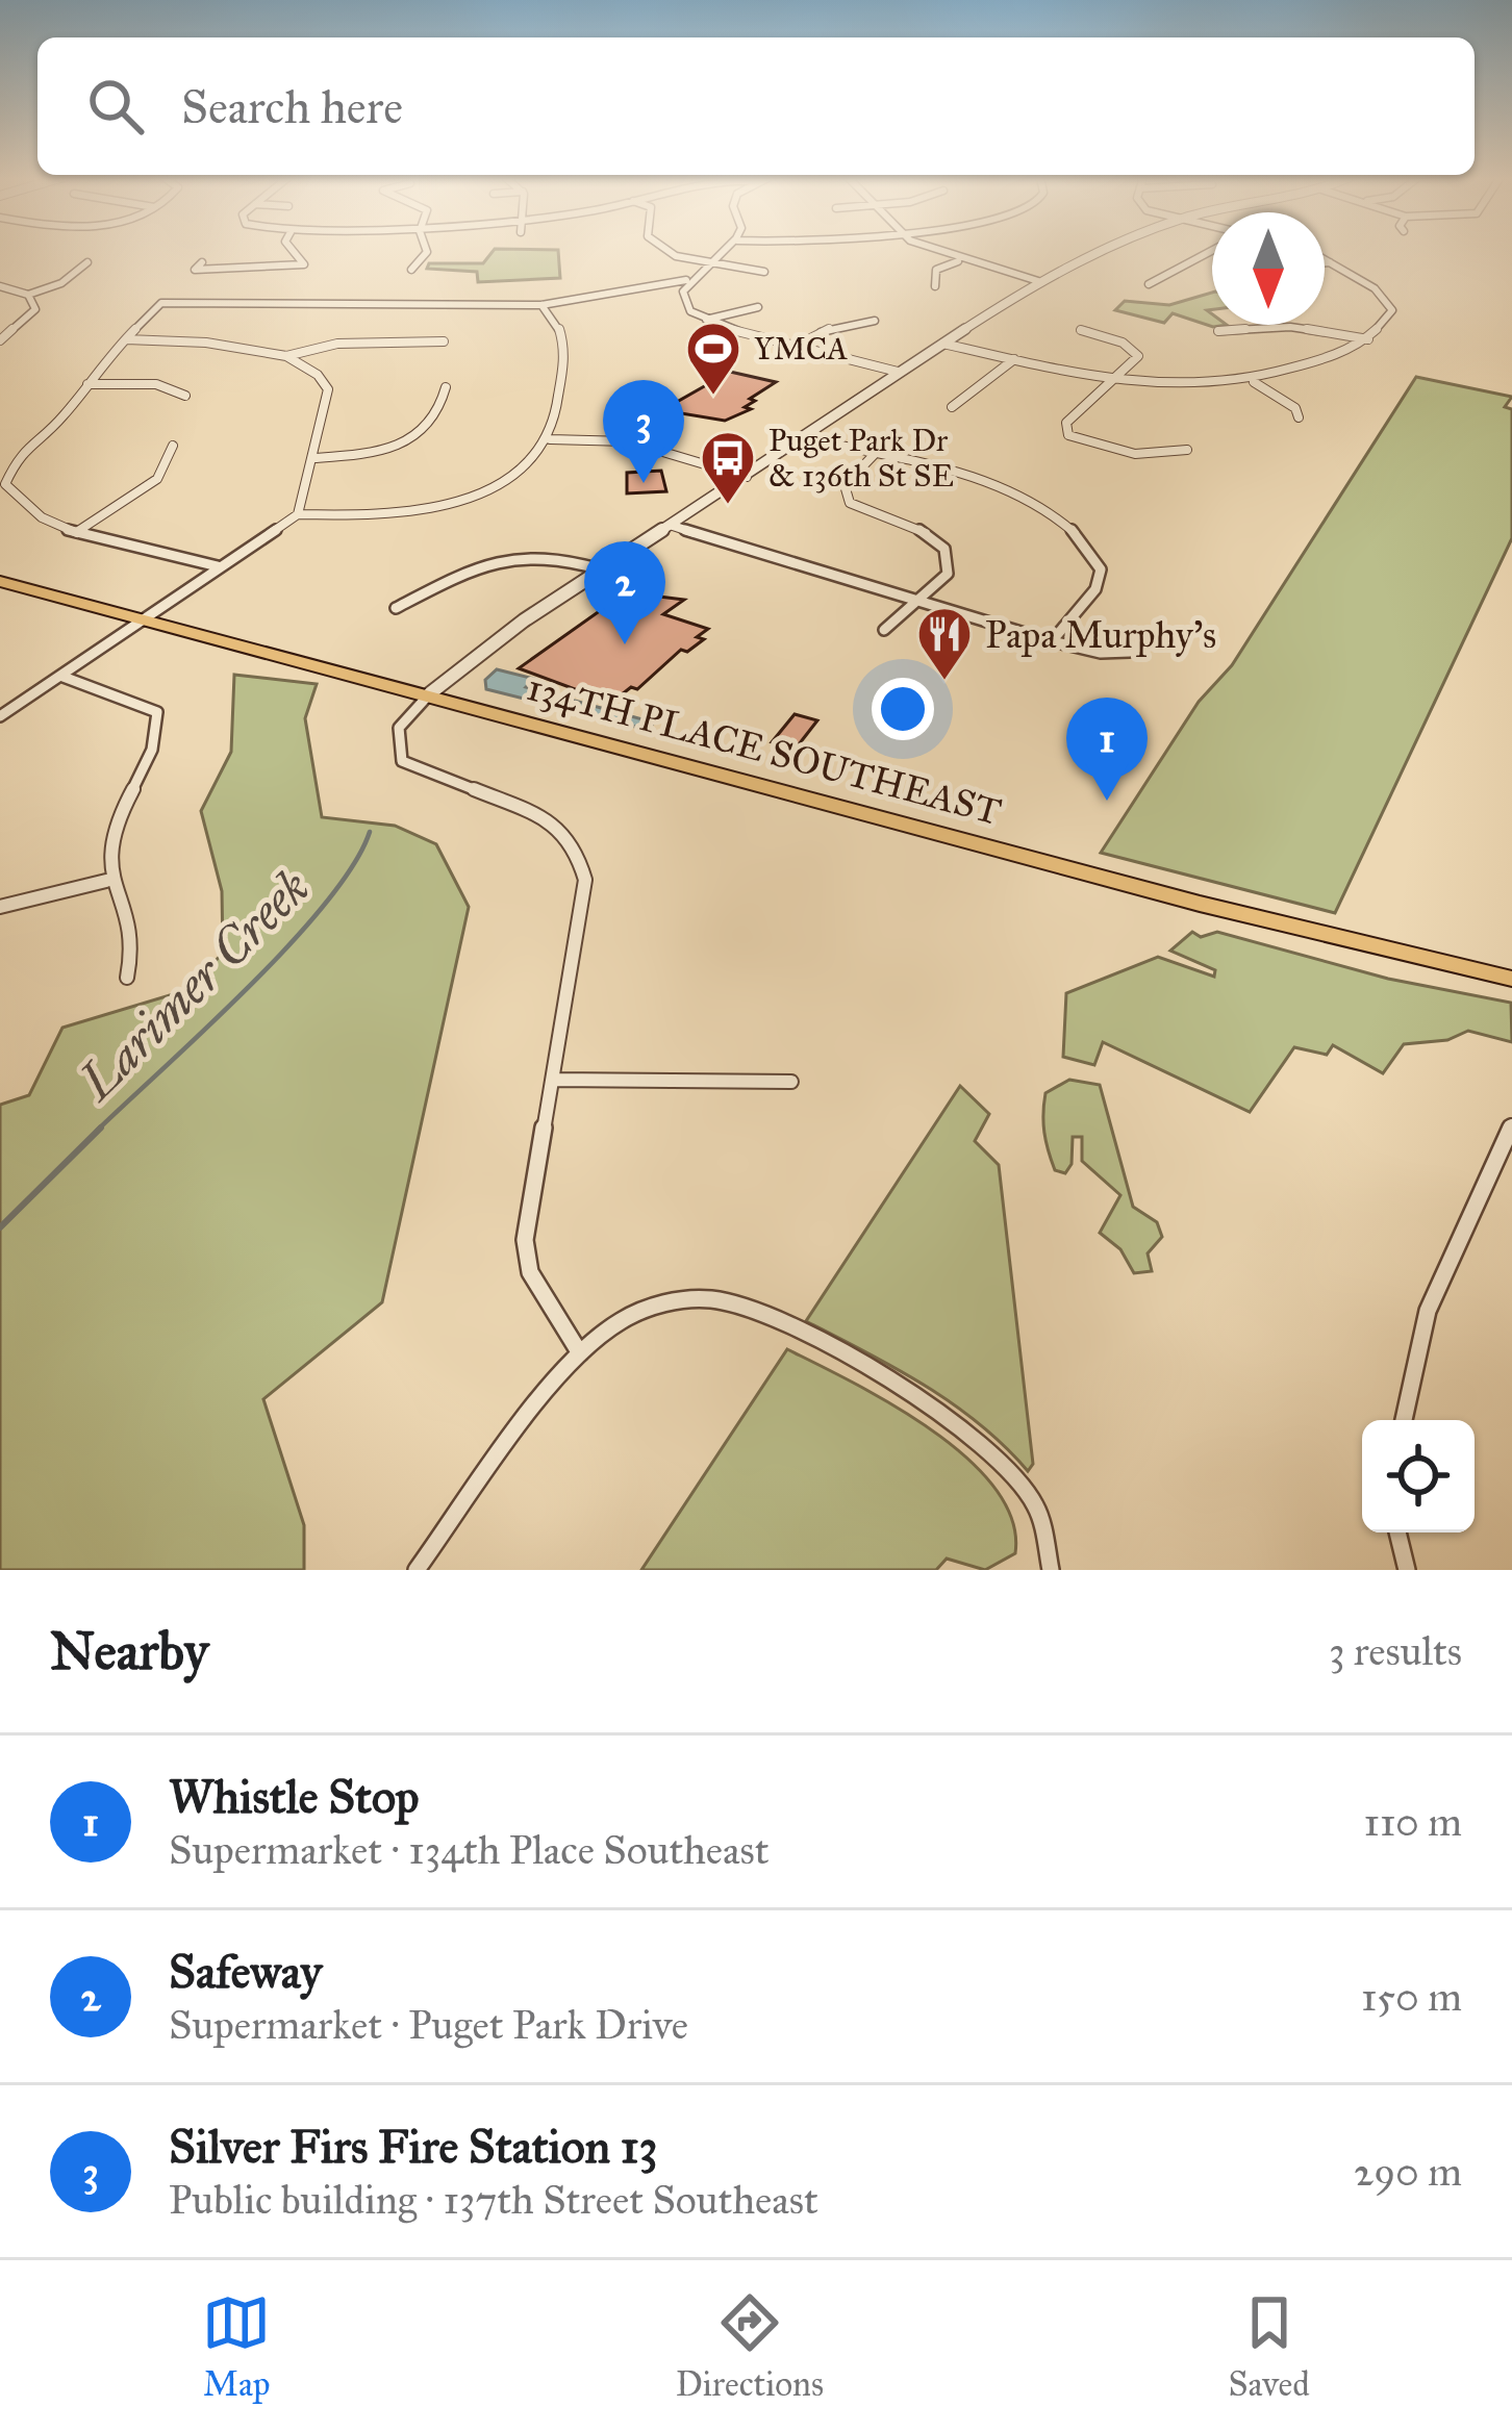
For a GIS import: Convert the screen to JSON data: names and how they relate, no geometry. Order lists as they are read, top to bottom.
{
  "streets": {
    "main road": ["134TH PLACE SOUTHEAST"]
  },
  "water": ["Larimer Creek"],
  "places": {
    "sports": ["YMCA"],
    "bus stop": ["Puget Park Dr & 136th St SE"],
    "restaurant": ["Papa Murphy's"]
  },
  "north": "bottom",
  "page": {
    "search": "Search here",
    "pins": ["3", "2", "1"],
    "heading": ["Nearby", "3 results"],
    "list": [
      {
        "mark": "1",
        "name": "Whistle Stop",
        "note": "Supermarket · 134th Place Southeast",
        "value": "110 m"
      },
      {
        "mark": "2",
        "name": "Safeway",
        "note": "Supermarket · Puget Park Drive",
        "value": "150 m"
      },
      {
        "mark": "3",
        "name": "Silver Firs Fire Station 13",
        "note": "Public building · 137th Street Southeast",
        "value": "290 m"
      }
    ],
    "nav": ["Map", "Directions", "Saved"]
  }
}
